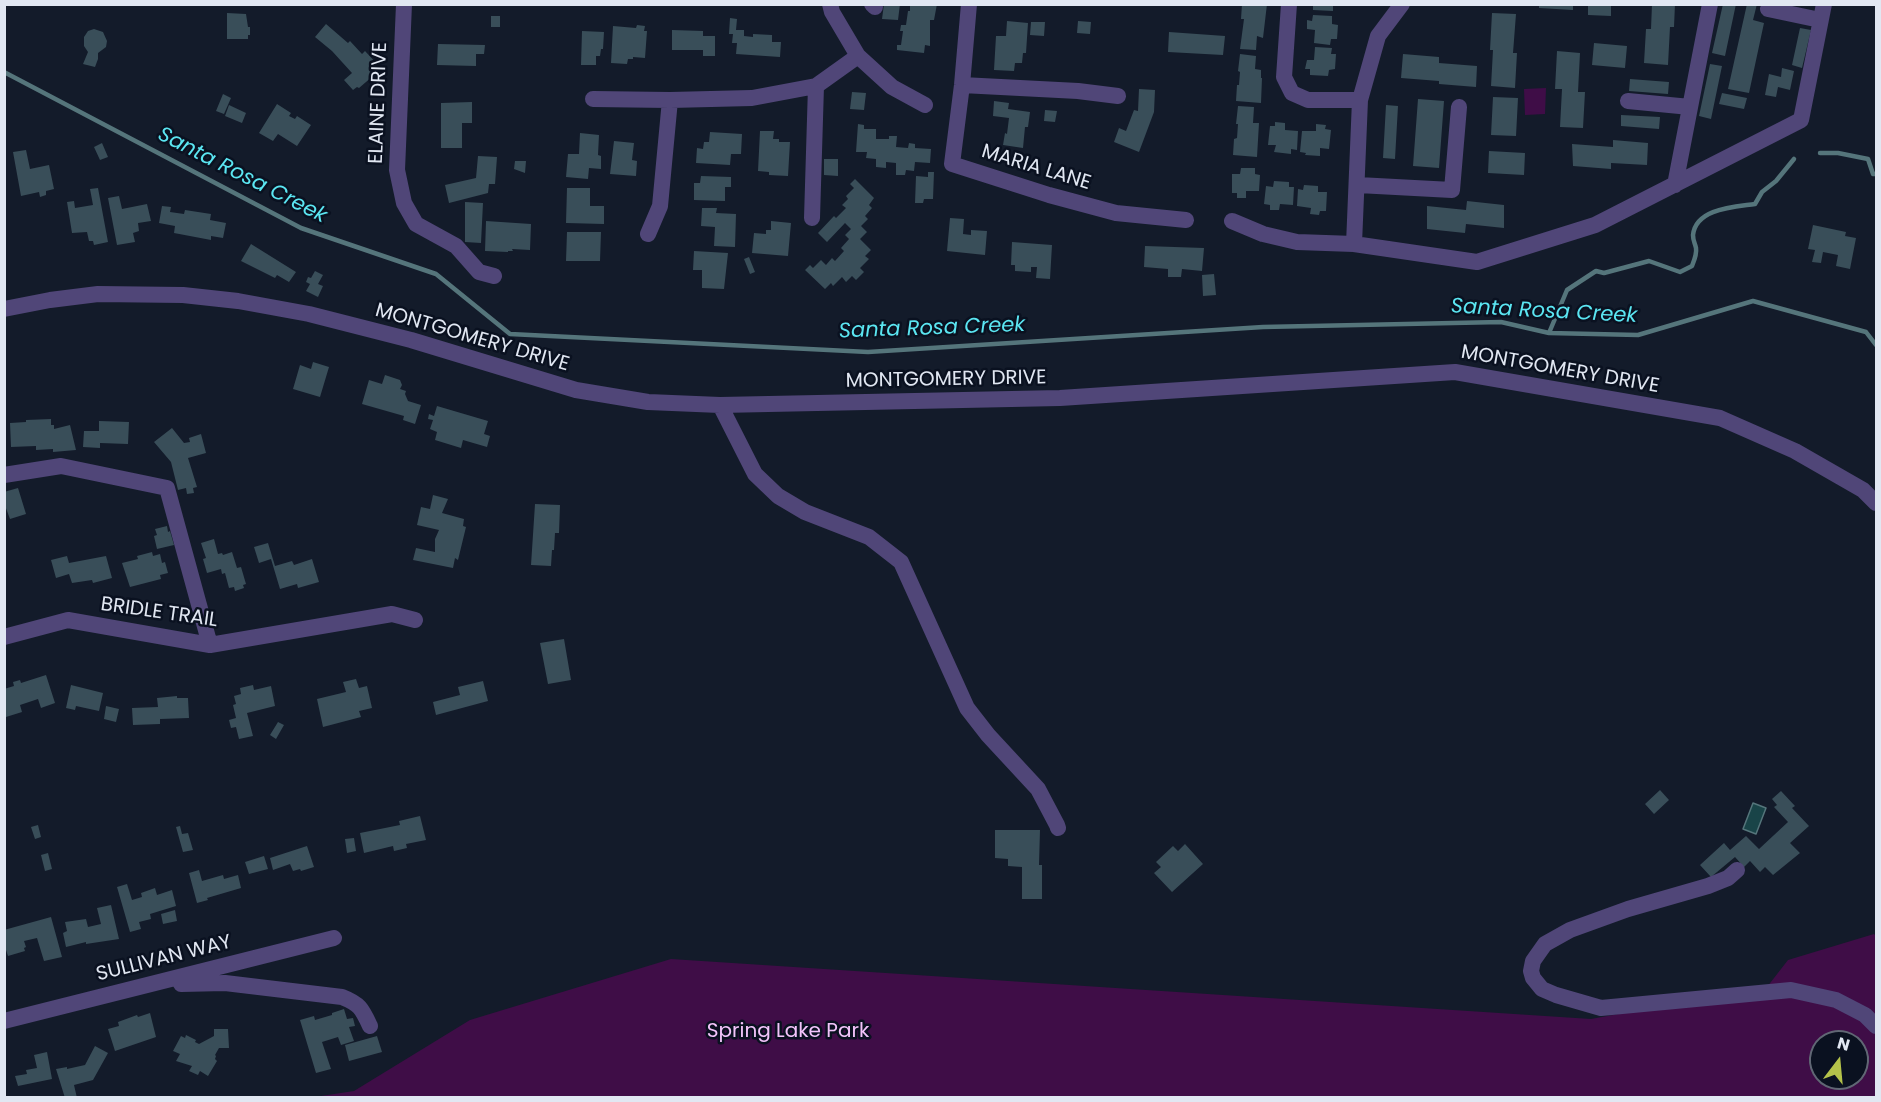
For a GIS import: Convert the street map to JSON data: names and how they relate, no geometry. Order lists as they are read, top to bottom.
{
  "streets": {
    "street": [
      "ELAINE DRIVE",
      "MARIA LANE",
      "MONTGOMERY DRIVE",
      "BRIDLE TRAIL",
      "SULLIVAN WAY"
    ]
  },
  "water": ["Santa Rosa Creek"],
  "parks": ["Spring Lake Park"],
  "north": "top"
}
